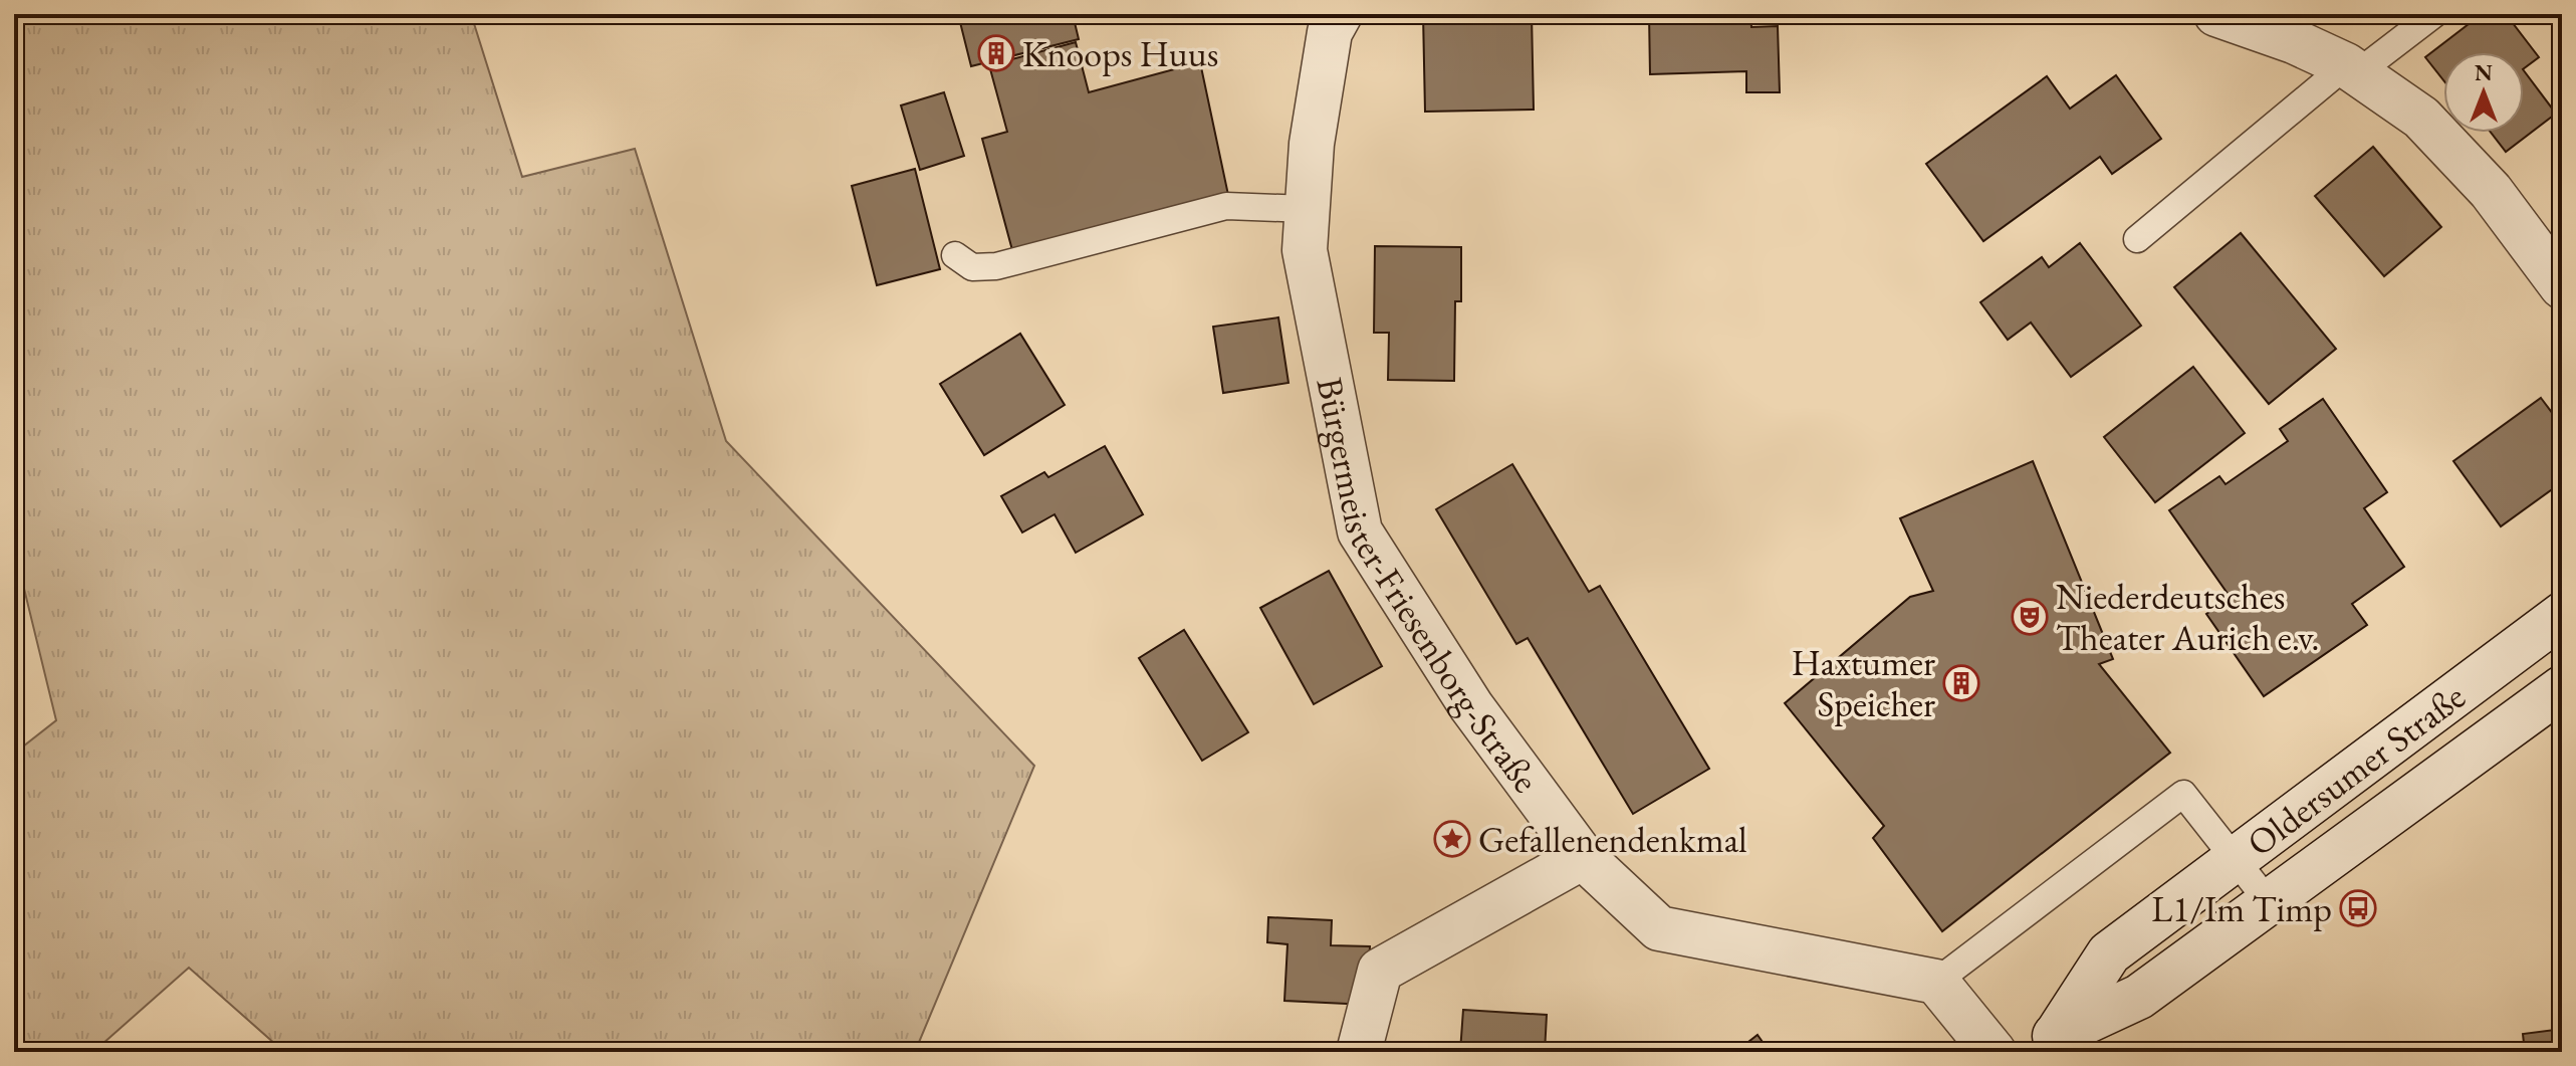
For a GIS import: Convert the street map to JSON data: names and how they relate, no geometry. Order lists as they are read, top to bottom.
{
  "streets": {
    "street": ["Bürgermeister-Friesenborg-Straße", "Oldersumer Straße"]
  },
  "places": {
    "building": ["Knoops Huus", "Haxtumer Speicher"],
    "theatre": ["Niederdeutsches Theater Aurich e.v."],
    "place": ["Gefallenendenkmal"],
    "bus stop": ["L1/Im Timp"]
  },
  "north": "top"
}
